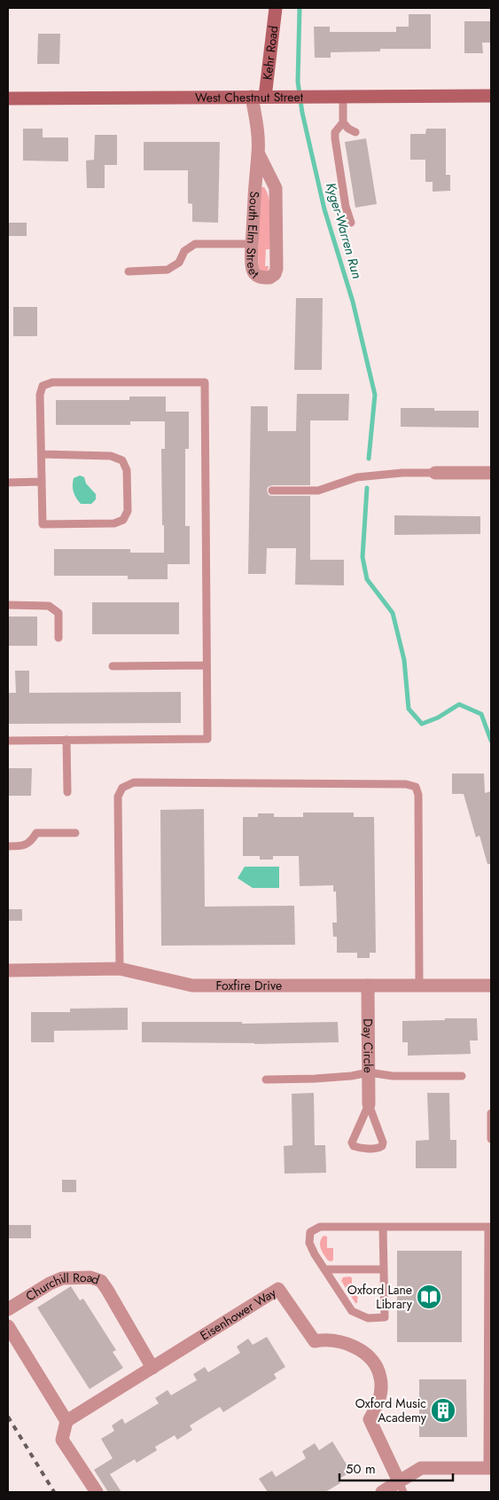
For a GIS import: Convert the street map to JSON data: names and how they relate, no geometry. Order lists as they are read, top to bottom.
{
  "streets": {
    "main road": ["Kehr Road", "West Chestnut Street"],
    "street": [
      "South Elm Street",
      "Foxfire Drive",
      "Day Circle",
      "Churchill Road",
      "Eisenhower Way"
    ]
  },
  "crossings": [
    ["Kehr Road", "West Chestnut Street"],
    ["Kehr Road", "South Elm Street"],
    ["West Chestnut Street", "South Elm Street"],
    ["Foxfire Drive", "Day Circle"],
    ["Churchill Road", "Eisenhower Way"]
  ],
  "water": ["Kyger-Warren Run"],
  "places": {
    "library": ["Oxford Lane Library"],
    "building": ["Oxford Music Academy"]
  },
  "scale_bar": "50 m"
}
